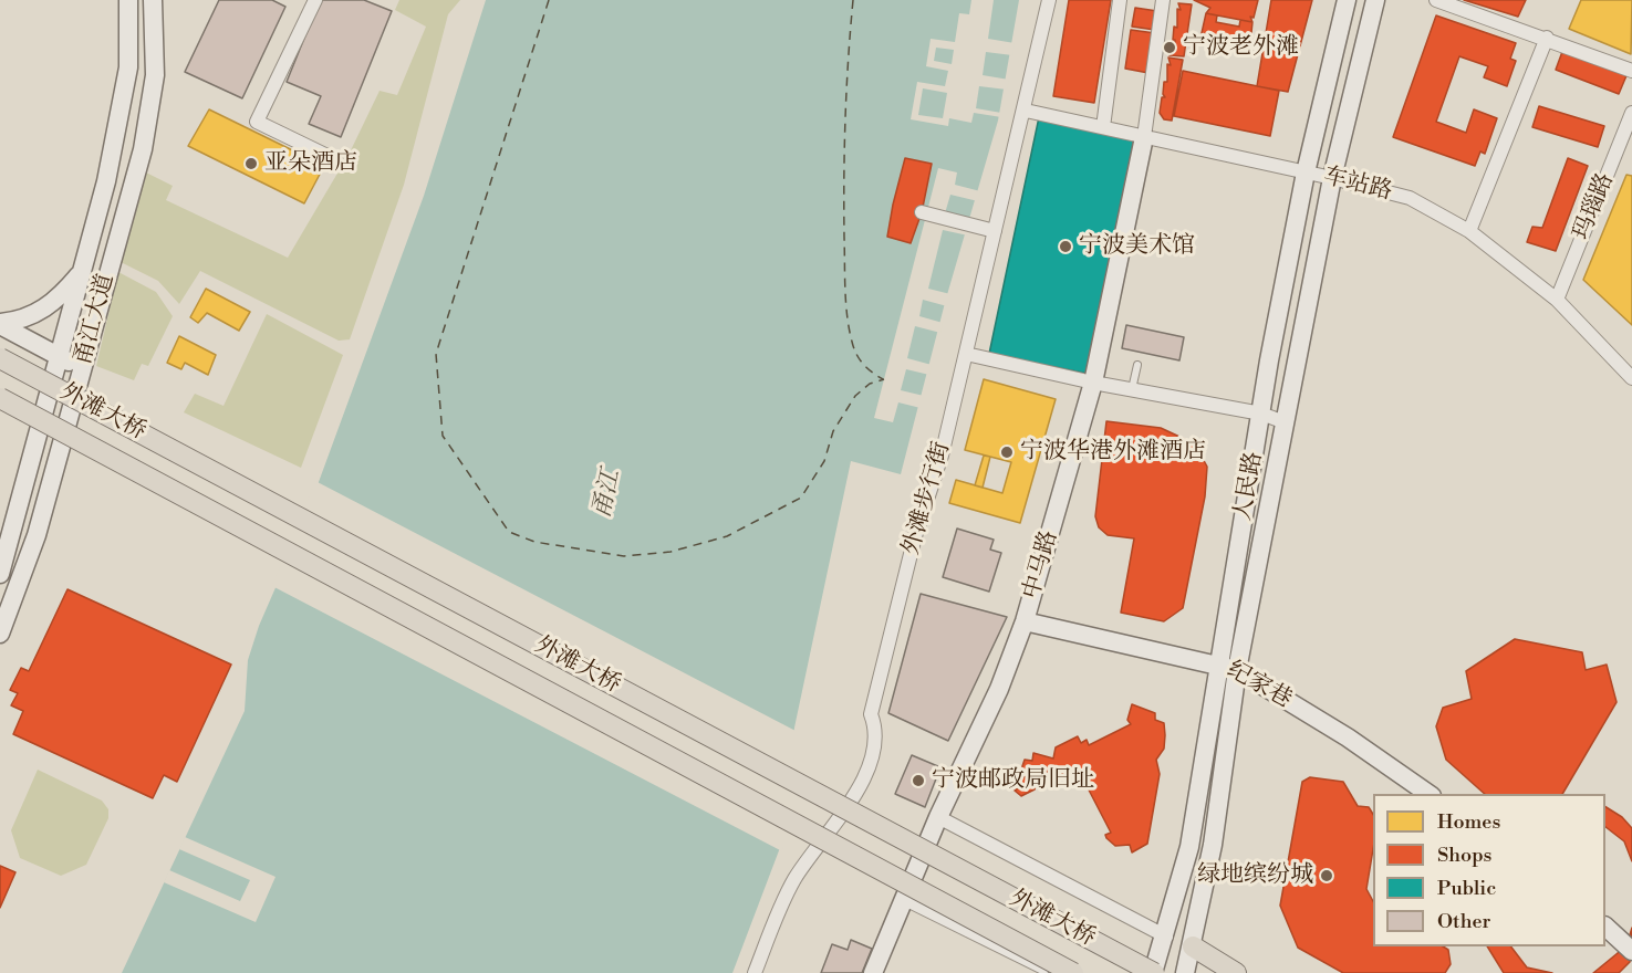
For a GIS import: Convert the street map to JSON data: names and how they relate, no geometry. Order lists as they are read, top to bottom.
{
  "streets": {
    "main road": ["外滩大桥"],
    "street": [
      "车站路",
      "玛瑙路",
      "甬江大道",
      "人民路",
      "外滩步行街",
      "中马路",
      "纪家巷"
    ]
  },
  "crossings": [
    ["车站路", "玛瑙路"],
    ["车站路", "人民路"],
    ["车站路", "外滩步行街"],
    ["车站路", "中马路"],
    ["外滩大桥", "人民路"],
    ["人民路", "纪家巷"],
    ["中马路", "纪家巷"]
  ],
  "water": ["甬江"],
  "places": [
    "宁波老外滩",
    "亚朵酒店",
    "宁波美术馆",
    "宁波华港外滩酒店",
    "宁波邮政局旧址",
    "绿地缤纷城"
  ],
  "legend": [
    "Homes",
    "Shops",
    "Public",
    "Other"
  ]
}
